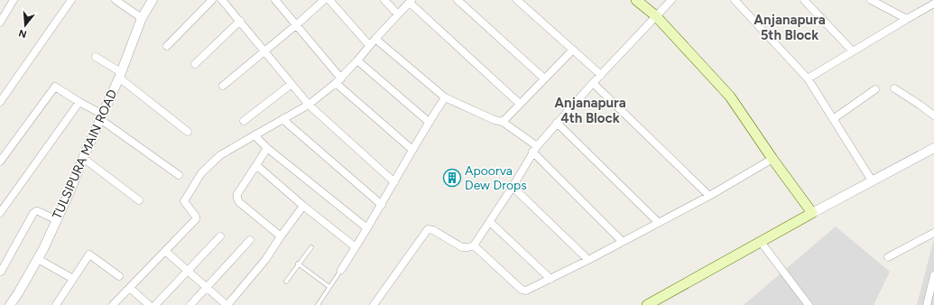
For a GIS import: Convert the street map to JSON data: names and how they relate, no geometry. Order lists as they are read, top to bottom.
{
  "streets": {
    "street": ["TULSIPURA MAIN ROAD"]
  },
  "districts": ["Anjanapura 5th Block", "Anjanapura 4th Block"],
  "places": {
    "building": ["Apoorva Dew Drops"]
  },
  "north": "bottom"
}
